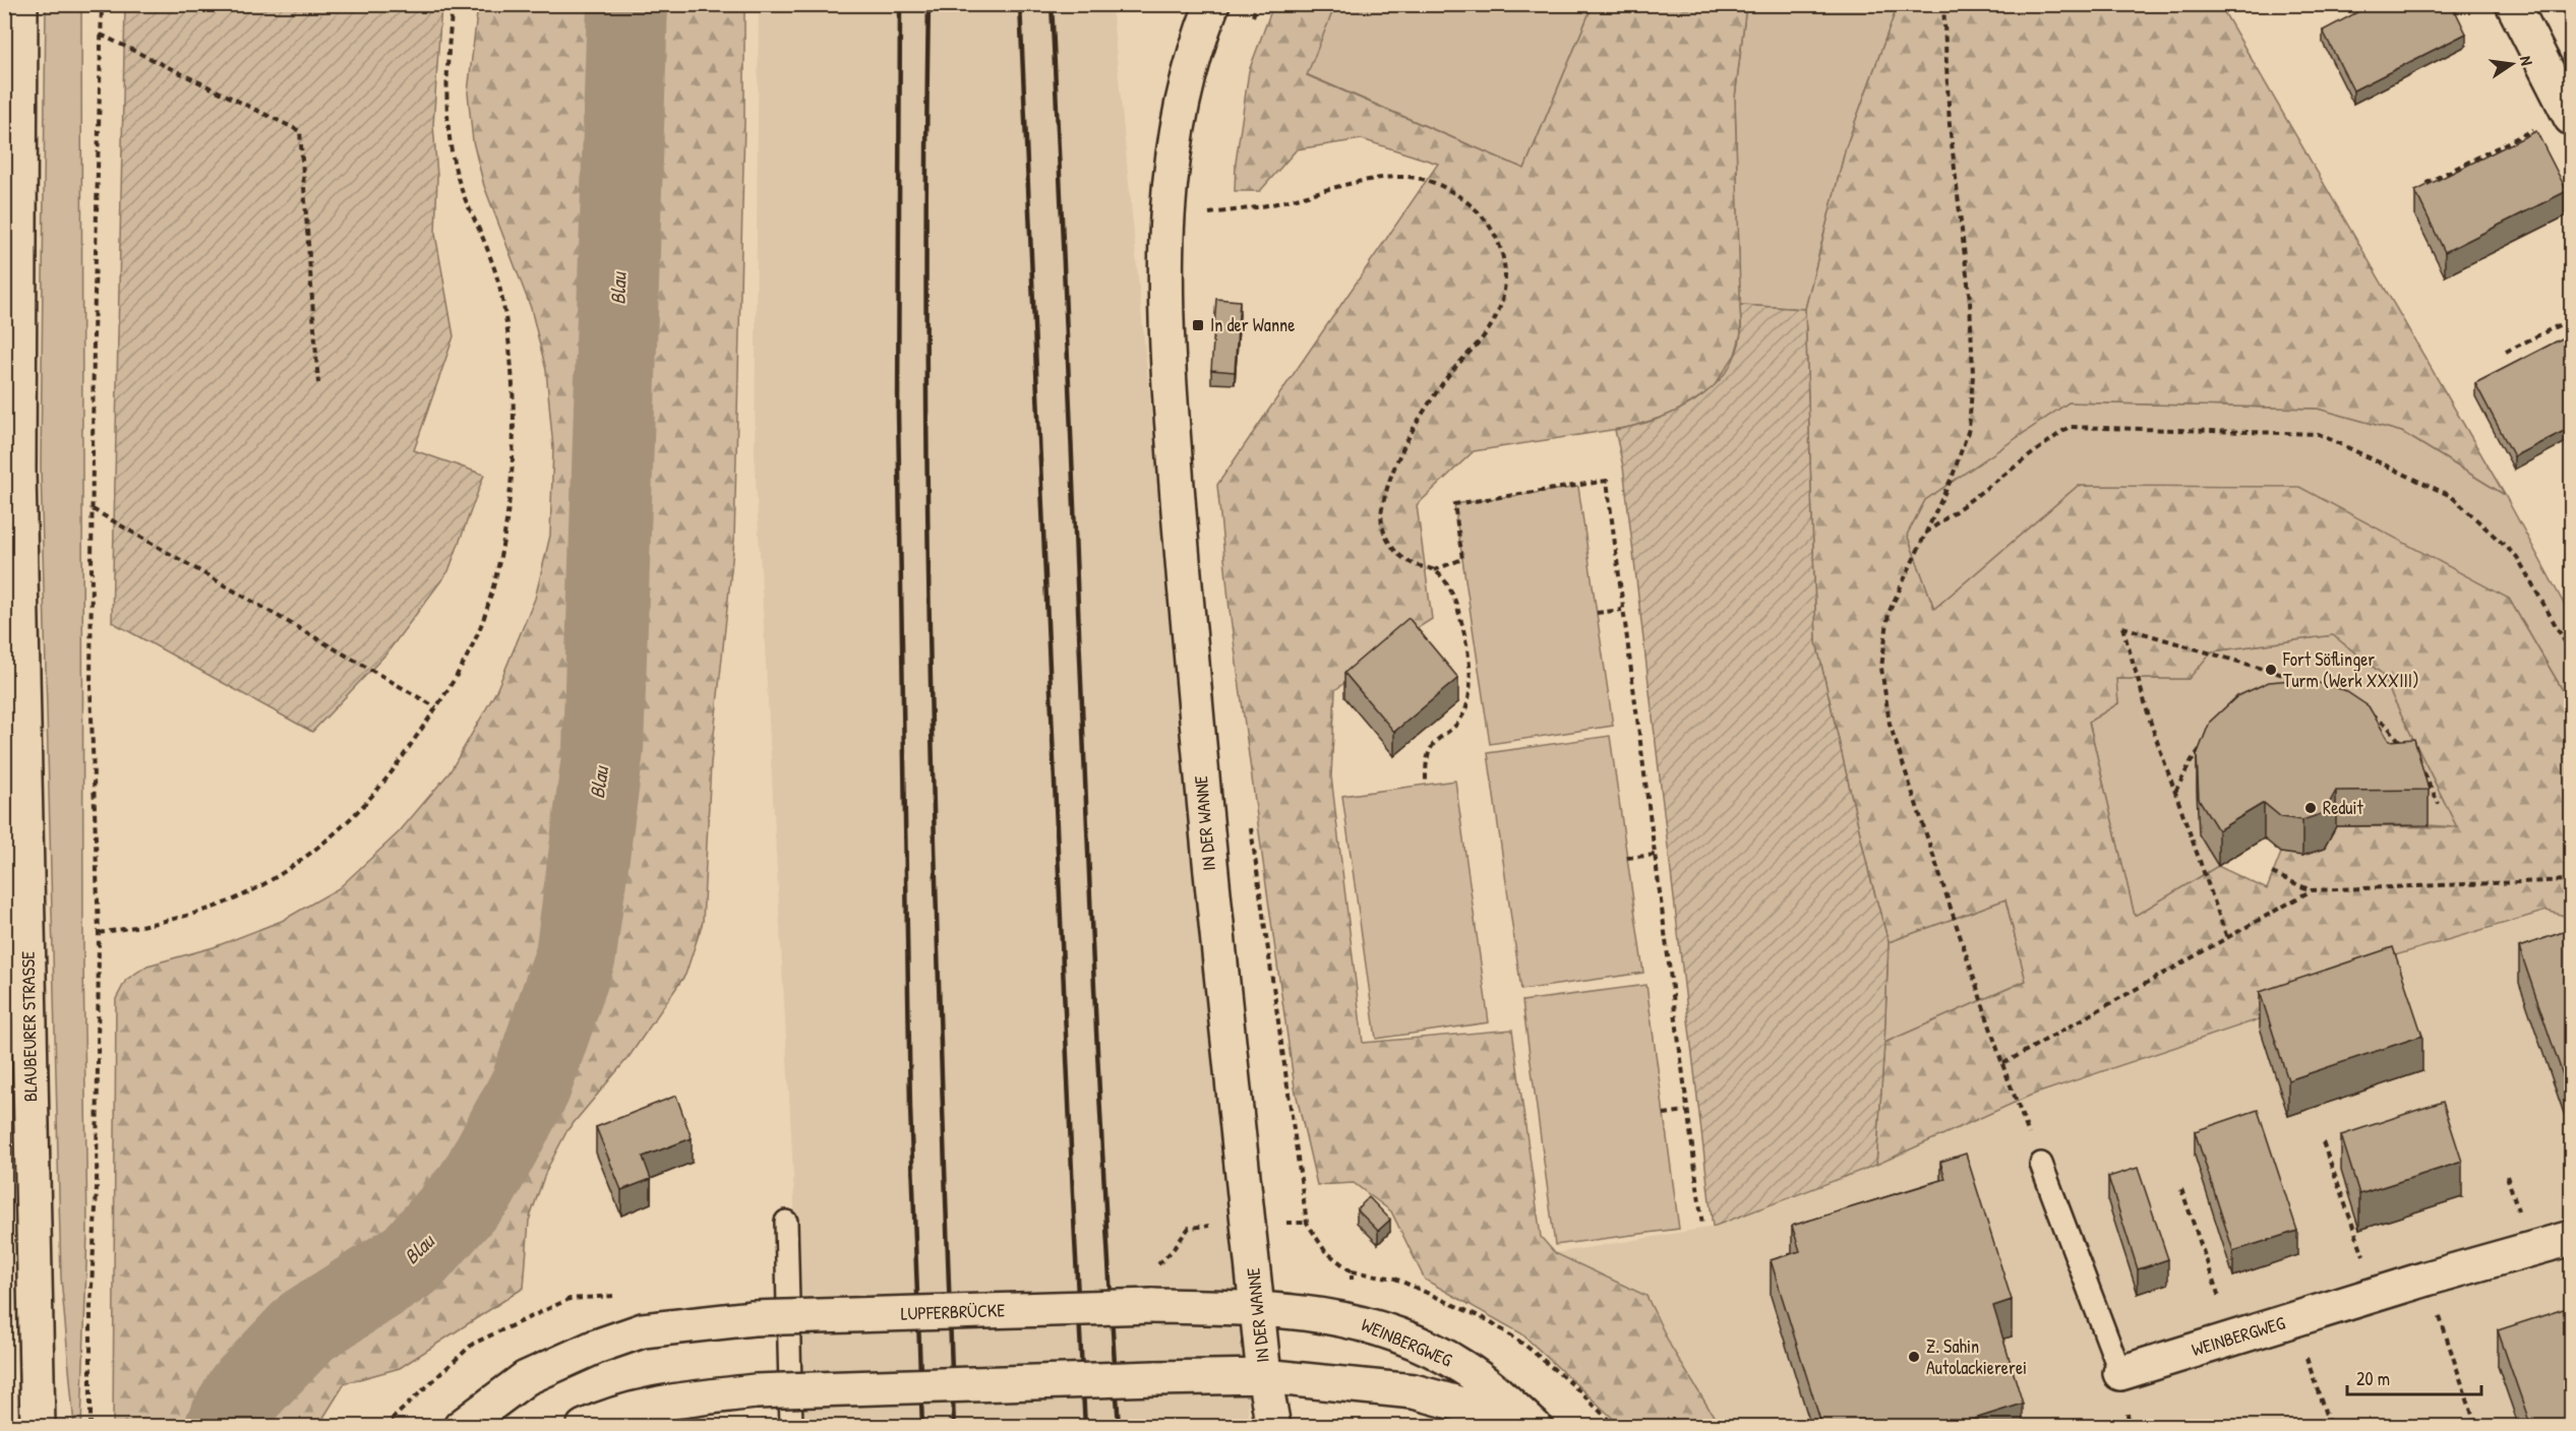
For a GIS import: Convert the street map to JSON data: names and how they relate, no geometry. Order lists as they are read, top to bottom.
{
  "streets": {
    "street": [
      "IN DER WANNE",
      "BLAUBEURER STRASSE",
      "LUPFERBRÜCKE",
      "WEINBERGWEG"
    ]
  },
  "crossings": [
    ["IN DER WANNE", "LUPFERBRÜCKE"],
    ["IN DER WANNE", "WEINBERGWEG"],
    ["LUPFERBRÜCKE", "WEINBERGWEG"]
  ],
  "water": ["Blau"],
  "places": {
    "transit": ["In der Wanne"],
    "other": ["Fort Söflinger Turm (Werk XXXIII)", "Reduit", "Z. Sahin Autolackiererei"]
  },
  "scale_bar": "20 m",
  "north": "right"
}
